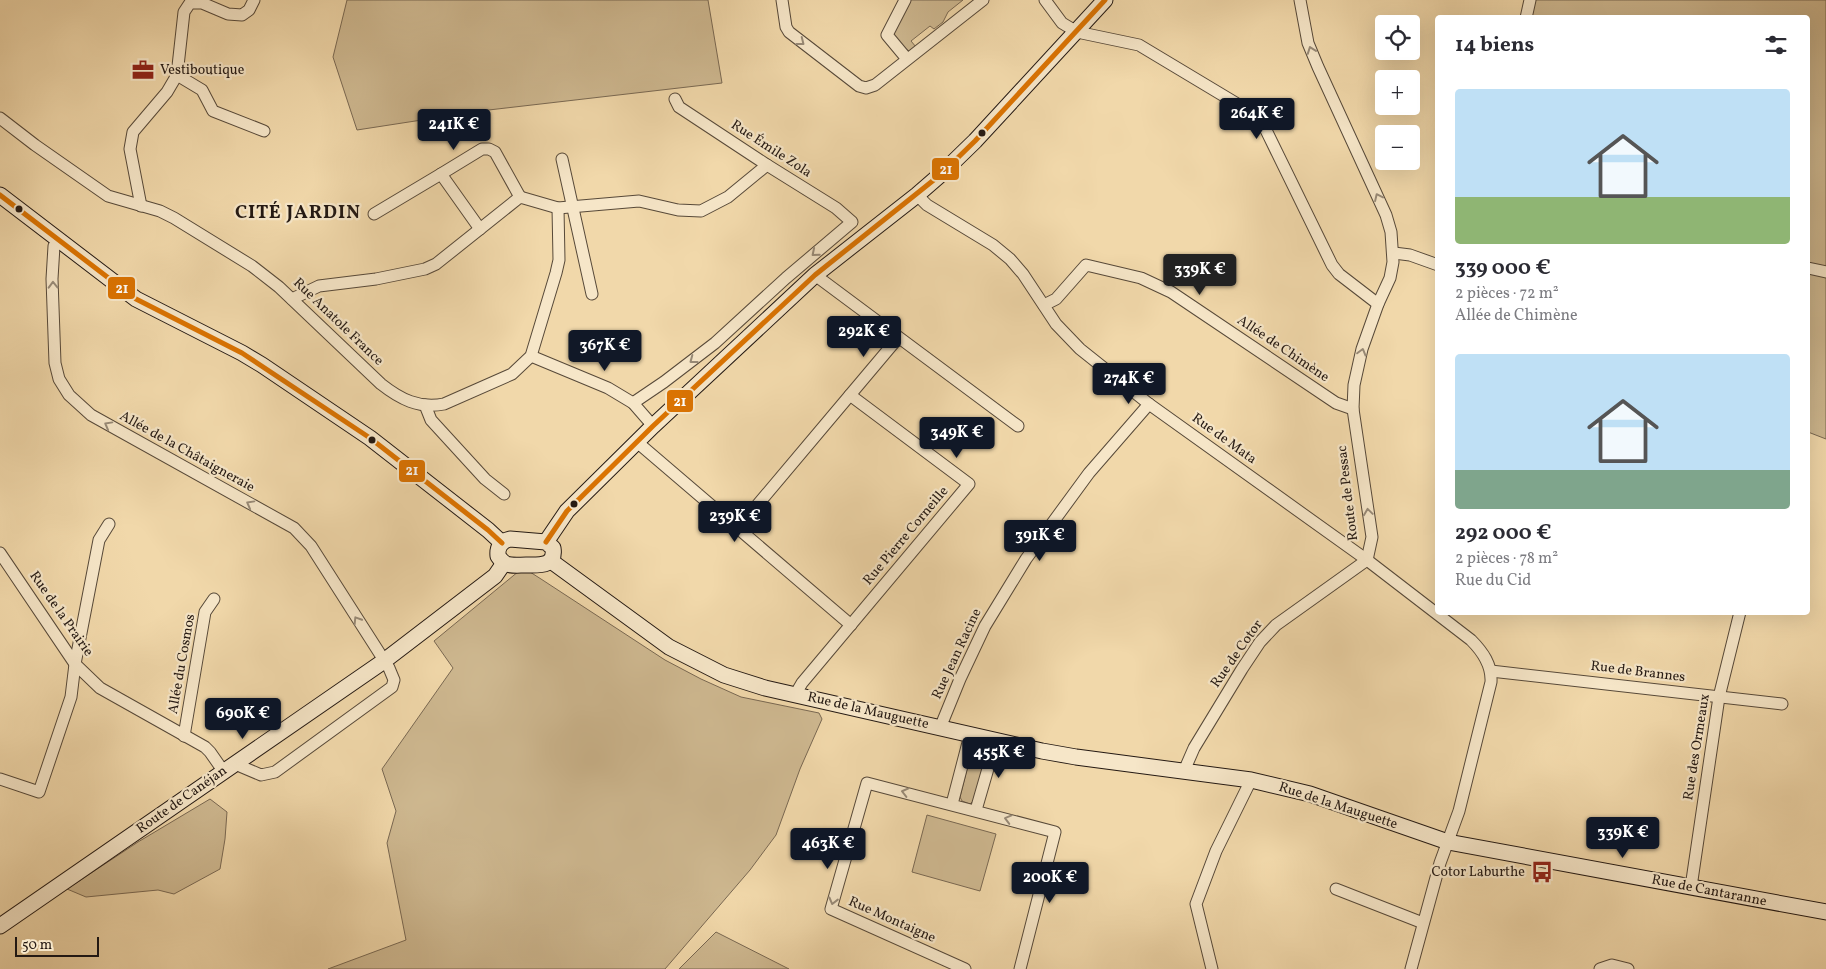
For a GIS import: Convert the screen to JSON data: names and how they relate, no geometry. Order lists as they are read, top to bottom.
{
  "streets": {
    "street": [
      "Rue Émile Zola",
      "Rue Anatole France",
      "Allée de Chimène",
      "Rue de Mata",
      "Allée de la Châtaigneraie",
      "Route de Pessac",
      "Rue Pierre Corneille",
      "Rue de la Prairie",
      "Rue Jean Racine",
      "Rue de Cotor",
      "Allée du Cosmos",
      "Rue de Brannes",
      "Rue de la Mauguette",
      "Rue des Ormeaux",
      "Route de Canéjan",
      "Rue de Cantaranne",
      "Rue Montaigne"
    ]
  },
  "crossings": [
    ["Allée de Chimène", "Rue de Mata"],
    ["Allée de Chimène", "Route de Pessac"],
    ["Rue de Mata", "Route de Pessac"],
    ["Rue de Mata", "Rue Jean Racine"],
    ["Rue de Mata", "Rue de Cotor"],
    ["Allée de la Châtaigneraie", "Rue de la Prairie"],
    ["Allée de la Châtaigneraie", "Route de Canéjan"],
    ["Route de Pessac", "Rue de Cotor"],
    ["Rue Pierre Corneille", "Rue de la Mauguette"],
    ["Rue de la Prairie", "Allée du Cosmos"],
    ["Rue de la Prairie", "Route de Canéjan"],
    ["Rue Jean Racine", "Rue de la Mauguette"],
    ["Rue de Cotor", "Rue de la Mauguette"],
    ["Rue de Brannes", "Rue des Ormeaux"],
    ["Rue de la Mauguette", "Rue de Cantaranne"],
    ["Rue des Ormeaux", "Rue de Cantaranne"]
  ],
  "one_way": ["Allée de la Châtaigneraie", "Route de Pessac"],
  "districts": ["CITÉ JARDIN"],
  "places": {
    "office": ["Vestiboutique"],
    "bus stop": ["Cotor Laburthe"]
  },
  "lines": ["transit line 21"],
  "scale_bar": "50 m",
  "page": {
    "map_buttons": ["+", "−"],
    "heading": "14 biens",
    "list": [
      {
        "name": "339 000 €",
        "note": "2 pièces · 72 m² · Allée de Chimène"
      },
      {
        "name": "292 000 €",
        "note": "2 pièces · 78 m² · Rue du Cid"
      }
    ],
    "price": [
      "264K €",
      "241K €",
      "339K €",
      "292K €",
      "367K €",
      "274K €",
      "349K €",
      "239K €",
      "391K €",
      "690K €",
      "455K €",
      "339K €",
      "463K €",
      "200K €"
    ],
    "scale": "50 m"
  }
}
